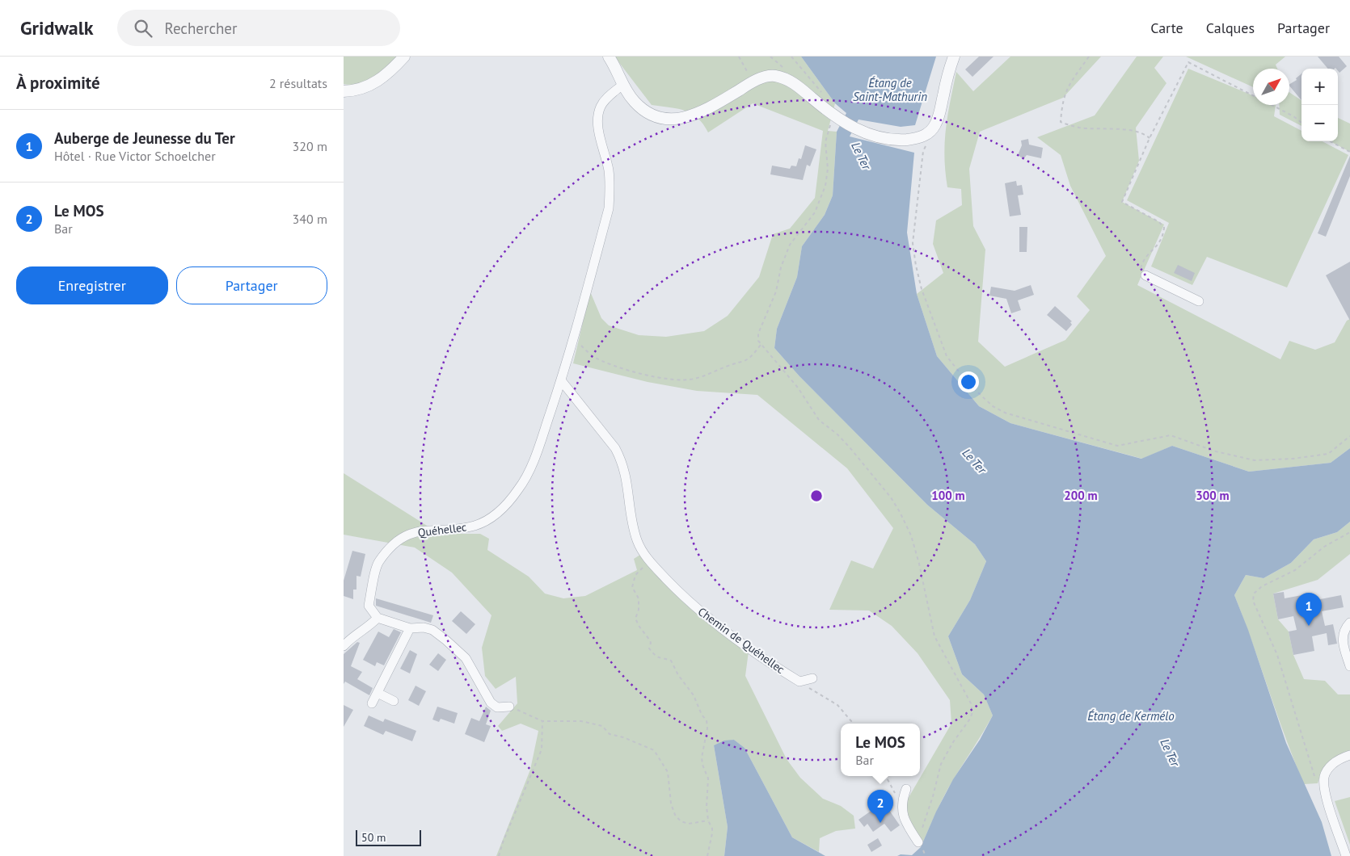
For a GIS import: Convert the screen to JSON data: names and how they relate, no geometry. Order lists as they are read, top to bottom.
{
  "streets": {
    "street": ["Quéhellec", "Chemin de Quéhellec"]
  },
  "crossings": [
    ["Quéhellec", "Chemin de Quéhellec"]
  ],
  "water": ["Étang de Saint-Mathurin", "Le Ter", "Étang de Kermélo"],
  "scale_bar": "50 m",
  "north": "top right",
  "page": {
    "header": "Gridwalk",
    "search": "Rechercher",
    "nav": ["Carte", "Calques", "Partager"],
    "heading": ["À proximité", "2 résultats"],
    "map_buttons": ["+", "−"],
    "list": [
      {
        "mark": "1",
        "name": "Auberge de Jeunesse du Ter",
        "note": "Hôtel · Rue Victor Schoelcher",
        "value": "320 m"
      },
      {
        "mark": "2",
        "name": "Le MOS",
        "note": "Bar",
        "value": "340 m"
      }
    ],
    "buttons": ["Enregistrer", "Partager"],
    "pins": ["1", "2"],
    "popup": ["Le MOS", "Bar"],
    "scale": "50 m"
  },
  "rings": ["100 m", "200 m", "300 m"]
}
